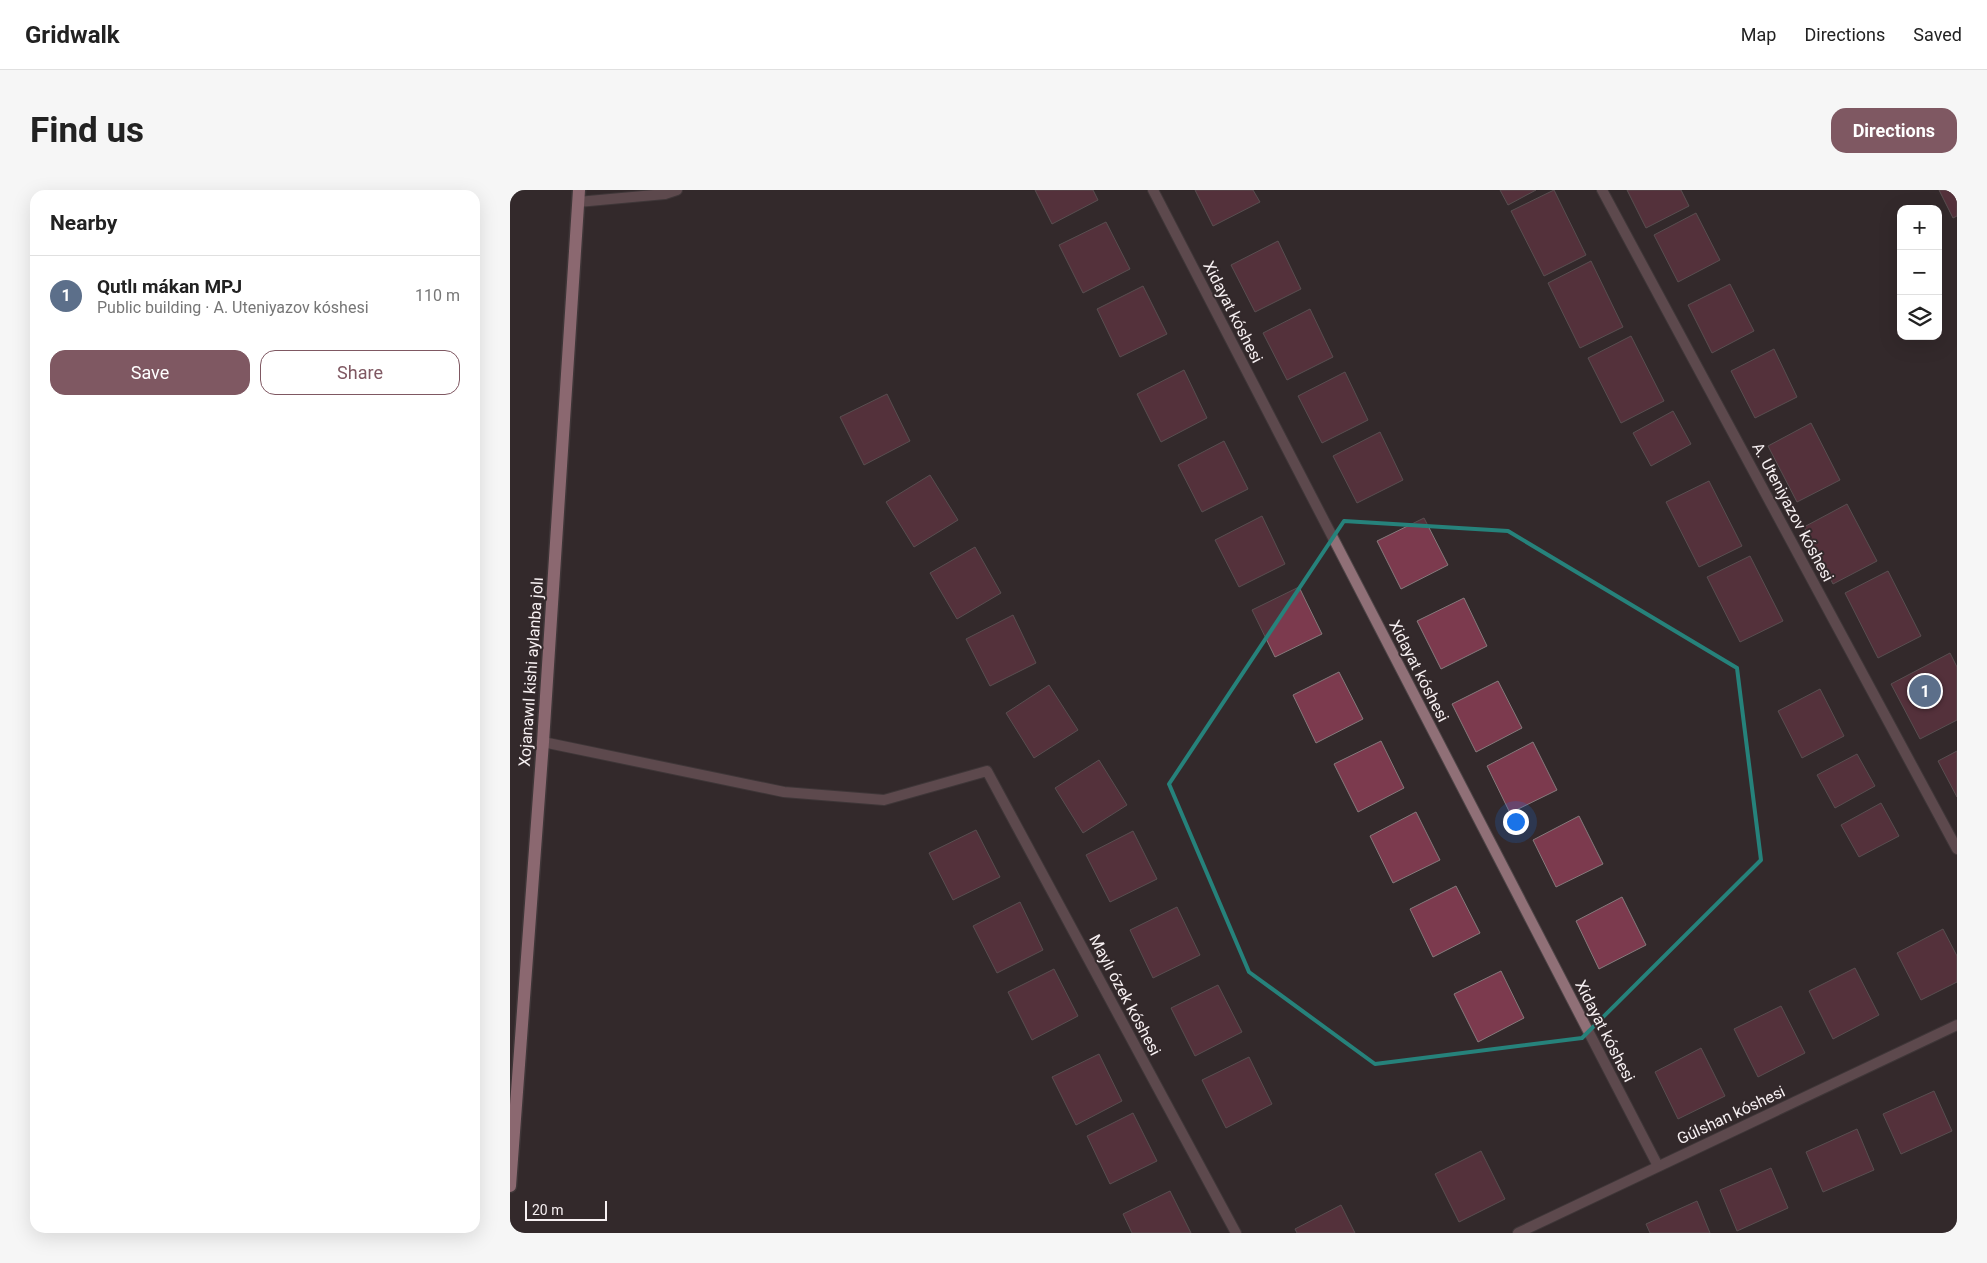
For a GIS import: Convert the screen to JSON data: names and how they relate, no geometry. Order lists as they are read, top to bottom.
{
  "streets": {
    "main road": ["Xojanawıl kishi aylanba jolı"],
    "street": [
      "Xidayat kóshesi",
      "A. Uteniyazov kóshesi",
      "Maylı ózek kóshesi",
      "Gúlshan kóshesi"
    ]
  },
  "crossings": [
    ["Xidayat kóshesi", "Gúlshan kóshesi"],
    ["Xojanawıl kishi aylanba jolı", "Maylı ózek kóshesi"]
  ],
  "scale_bar": "20 m",
  "page": {
    "header": "Gridwalk",
    "nav": ["Map", "Directions", "Saved"],
    "buttons": [
      "Directions",
      ["Save", "Share"]
    ],
    "title": "Find us",
    "heading": "Nearby",
    "map_buttons": ["+", "−"],
    "list": [
      {
        "mark": "1",
        "name": "Qutlı mákan MPJ",
        "note": "Public building · A. Uteniyazov kóshesi",
        "value": "110 m"
      }
    ],
    "pins": "1",
    "scale": "20 m"
  }
}
